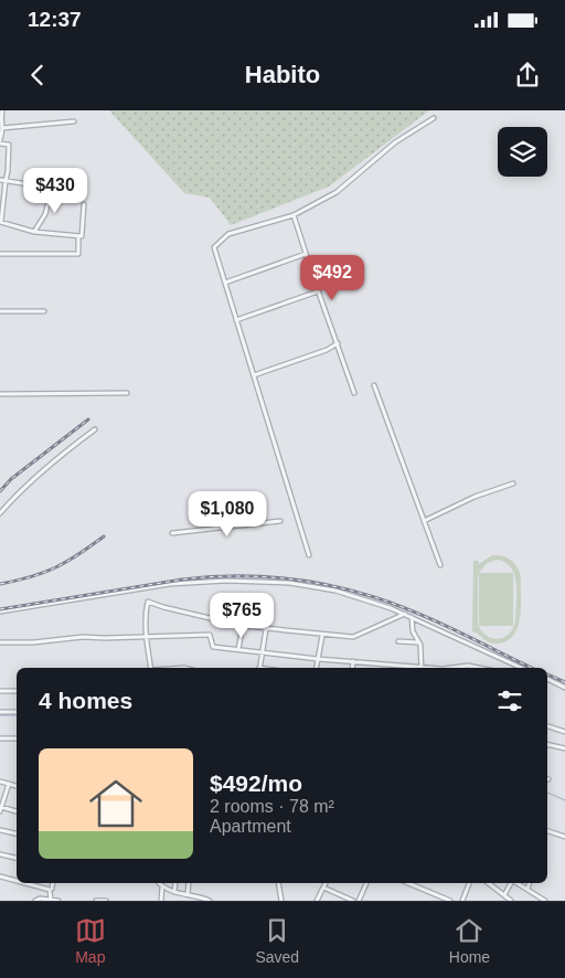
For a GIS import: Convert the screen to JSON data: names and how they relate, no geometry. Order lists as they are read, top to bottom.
{
  "page": {
    "status": "12:37",
    "header": "Habito",
    "price": [
      "$430",
      "$492",
      "$1,080",
      "$765"
    ],
    "heading": "4 homes",
    "list": [
      {
        "name": "$492/mo",
        "note": "2 rooms · 78 m² · Apartment"
      }
    ],
    "tabs": ["Map", "Saved", "Home"]
  }
}
